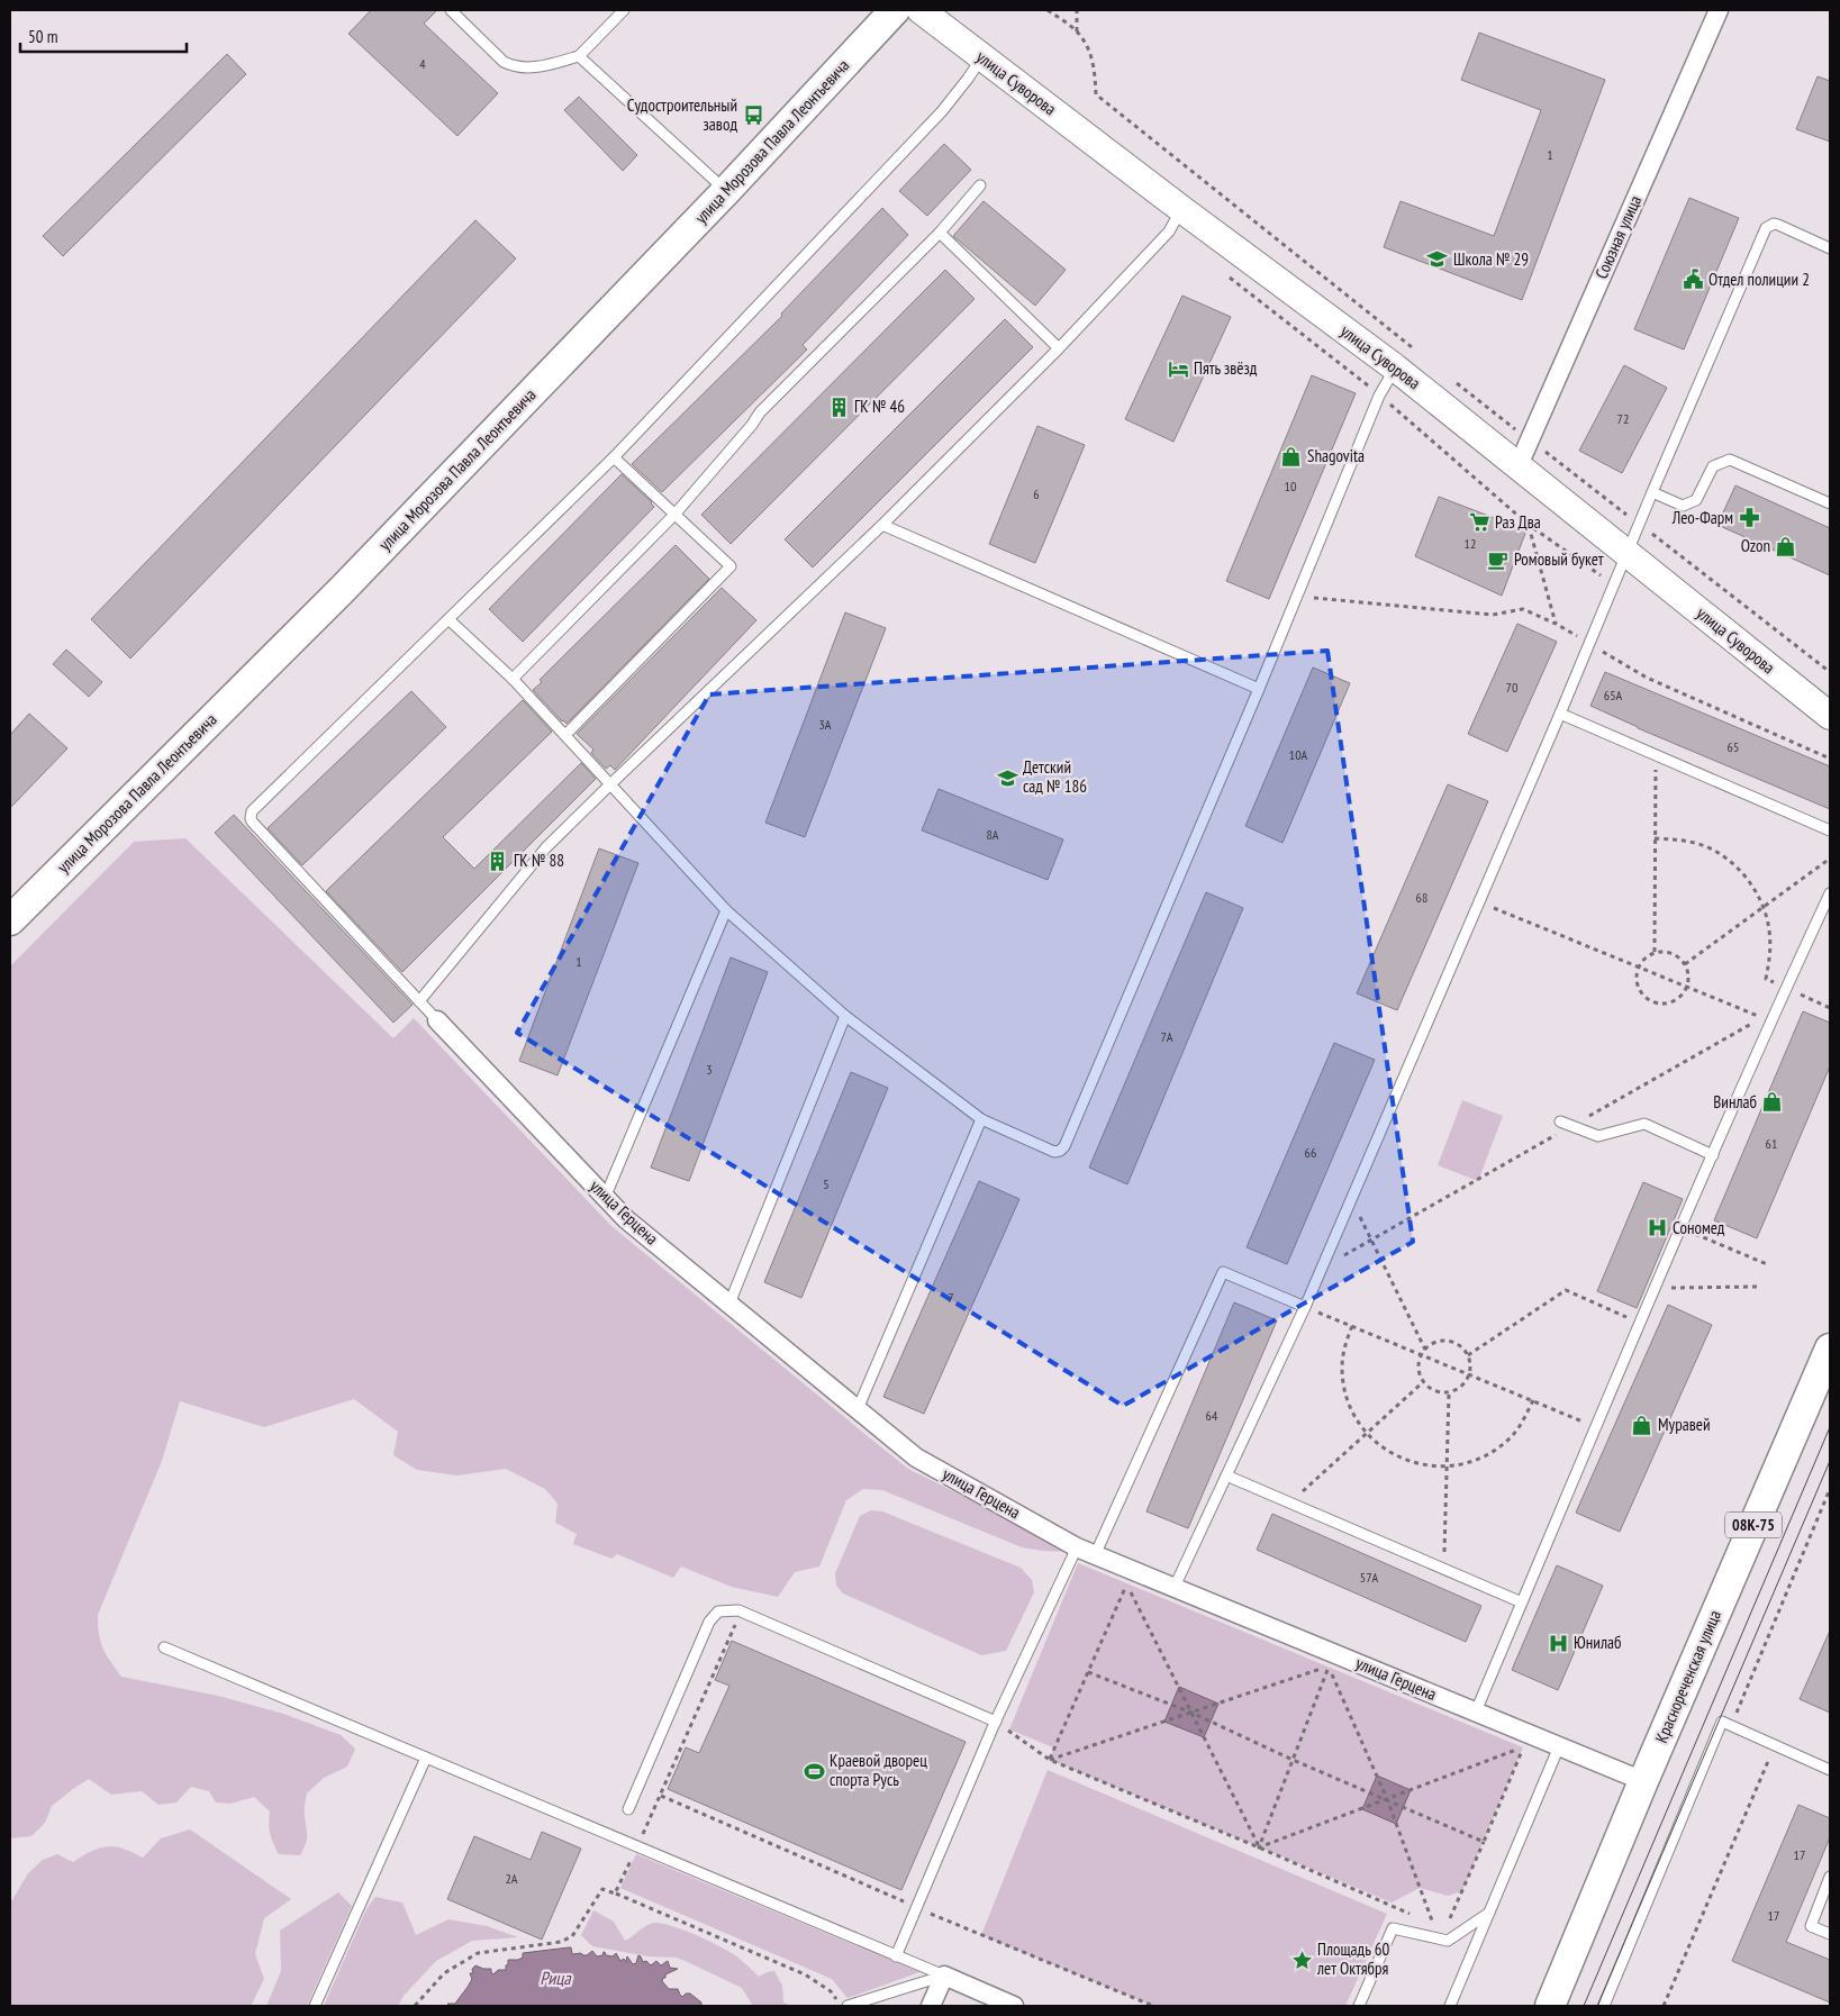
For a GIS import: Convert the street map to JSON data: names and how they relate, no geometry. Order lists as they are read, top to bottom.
{
  "streets": {
    "main road": [
      "улица Суворова",
      "улица Морозова Павла Леонтьевича",
      "08К-75",
      "Краснореченская улица"
    ],
    "street": ["Союзная улица", "улица Герцена"]
  },
  "crossings": [
    ["улица Суворова", "Союзная улица"],
    ["улица Герцена", "Краснореченская улица"]
  ],
  "water": ["Рица"],
  "places": {
    "bus stop": ["Судостроительный завод"],
    "school or university": ["Школа № 29", "Детский сад № 186"],
    "public building": ["Отдел полиции 2"],
    "hotel": ["Пять звёзд"],
    "building": ["ГК № 46", "ГК № 88"],
    "shop": [
      "Shagovita",
      "Ozon",
      "Винлаб",
      "Муравей"
    ],
    "pharmacy": ["Лео-Фарм"],
    "supermarket": ["Раз Два"],
    "cafe": ["Ромовый букет"],
    "hospital": ["Сономед", "Юнилаб"],
    "sports": ["Краевой дворец спорта Русь"],
    "place": ["Площадь 60 лет Октября"]
  },
  "house_numbers": [
    "4",
    "1",
    "72",
    "10",
    "6",
    "12",
    "70",
    "65А",
    "3А",
    "65",
    "10А",
    "8А",
    "68",
    "1",
    "7А",
    "3",
    "61",
    "66",
    "5",
    "7",
    "64",
    "57А",
    "17",
    "2А",
    "17"
  ],
  "scale_bar": "50 m"
}
